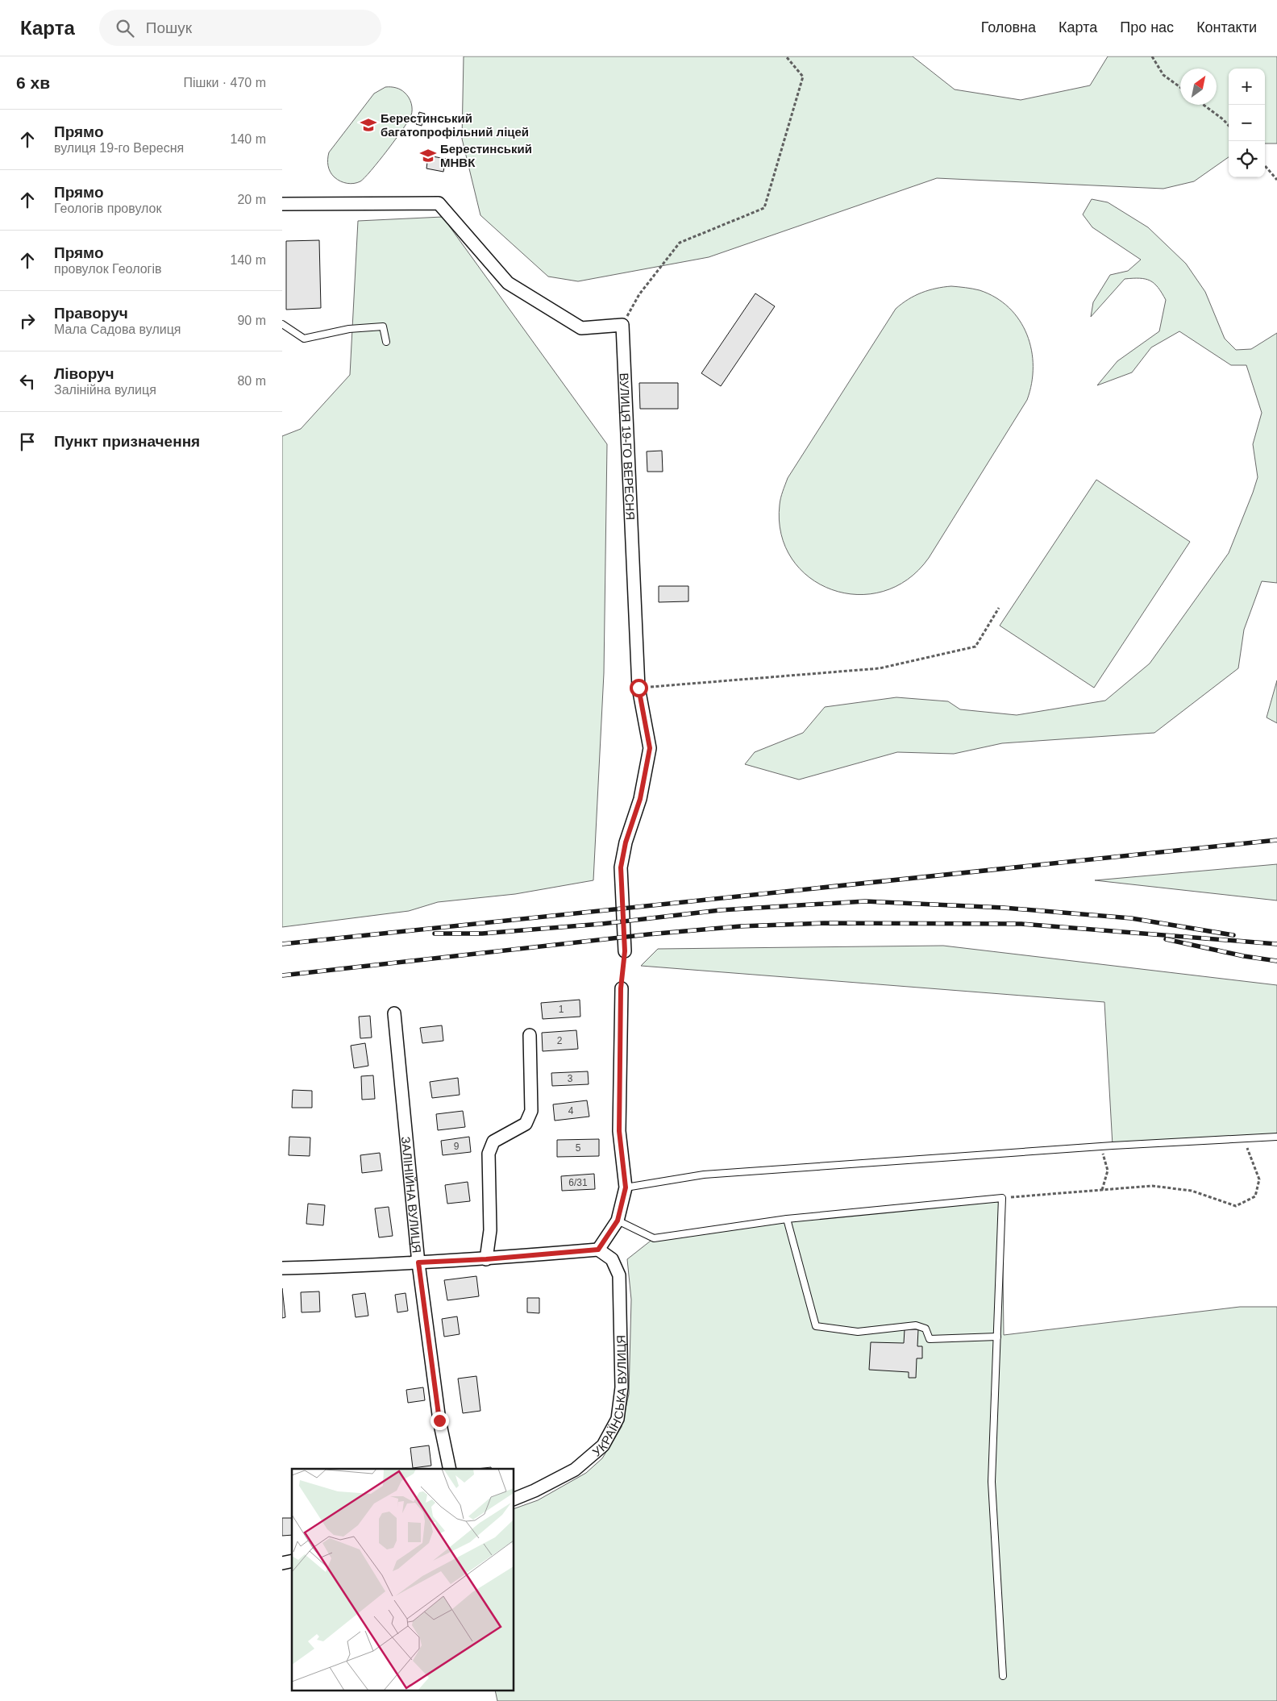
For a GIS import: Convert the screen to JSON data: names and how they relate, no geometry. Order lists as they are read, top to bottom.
{
  "streets": {
    "street": ["ВУЛИЦЯ 19-ГО ВЕРЕСНЯ", "ЗАЛІНІЙНА ВУЛИЦЯ", "УКРАЇНСЬКА ВУЛИЦЯ"]
  },
  "places": {
    "school or university": ["Берестинський багатопрофільний ліцей", "Берестинський МНВК"]
  },
  "house_numbers": [
    "1",
    "2",
    "3",
    "4",
    "9",
    "5",
    "6/31"
  ],
  "north": "top right",
  "page": {
    "header": "Карта",
    "search": "Пошук",
    "nav": [
      "Головна",
      "Карта",
      "Про нас",
      "Контакти"
    ],
    "heading": ["6 хв", "Пішки · 470 m"],
    "map_buttons": ["+", "−"],
    "list": [
      ["Прямо", "вулиця 19-го Вересня", "140 m"],
      ["Прямо", "Геологів провулок", "20 m"],
      ["Прямо", "провулок Геологів", "140 m"],
      ["Праворуч", "Мала Садова вулиця", "90 m"],
      ["Ліворуч", "Залінійна вулиця", "80 m"],
      "Пункт призначення"
    ]
  }
}
